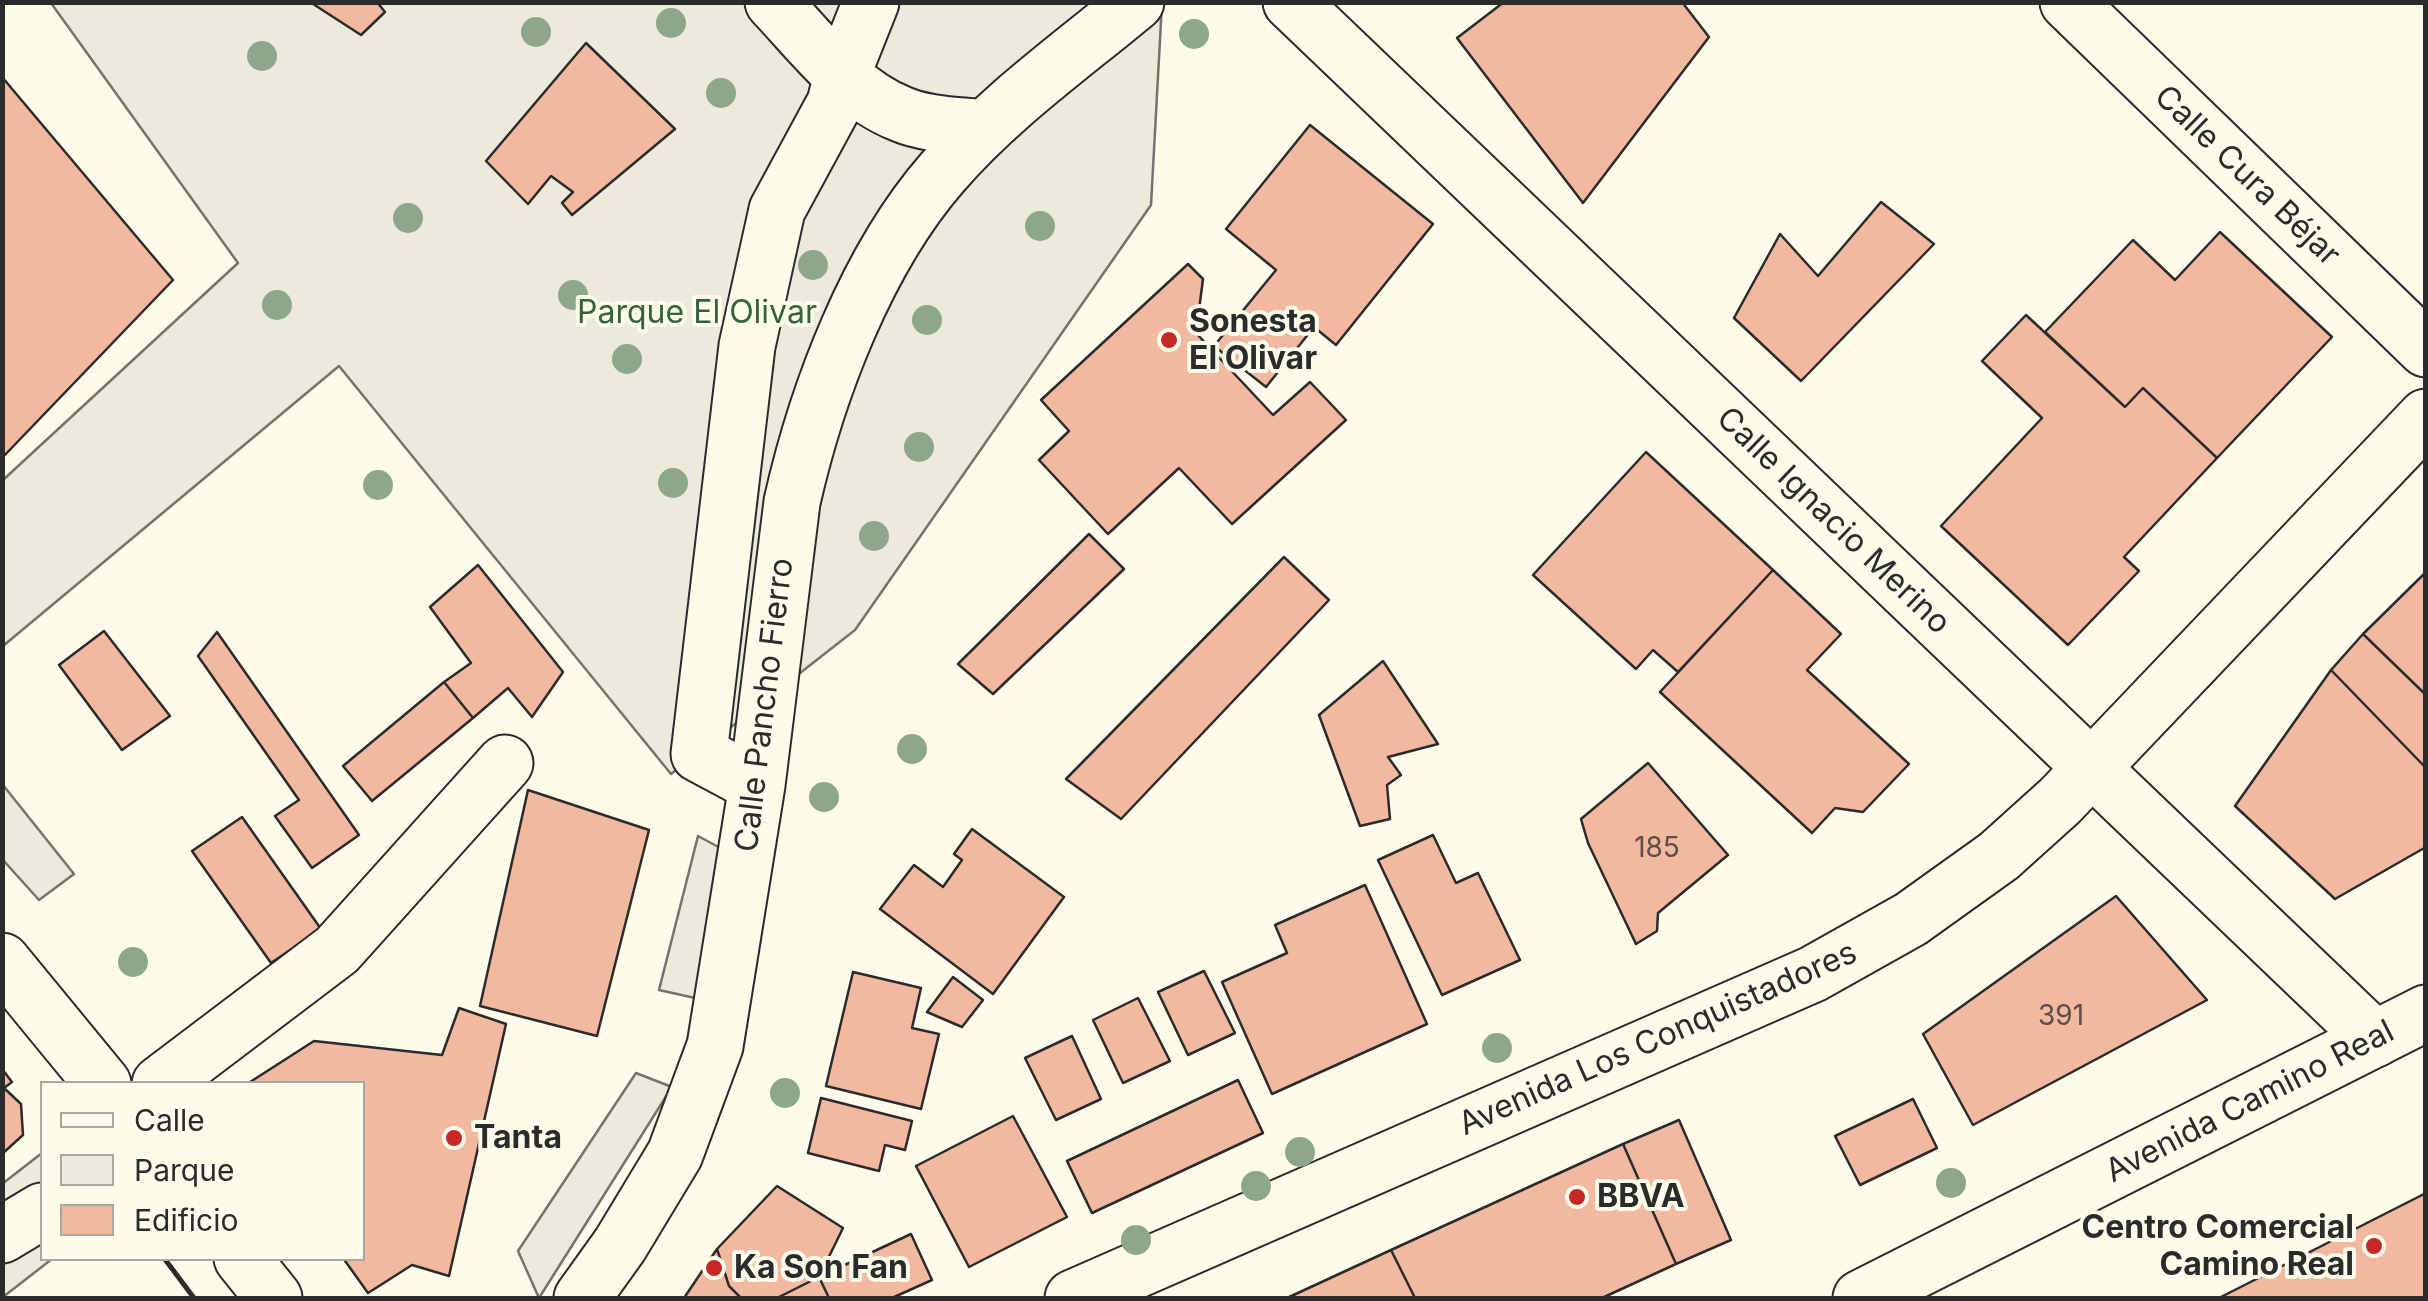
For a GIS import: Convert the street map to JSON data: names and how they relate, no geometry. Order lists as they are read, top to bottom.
{
  "streets": {
    "street": [
      "Calle Cura Béjar",
      "Calle Ignacio Merino",
      "Calle Pancho Fierro",
      "Avenida Los Conquistadores",
      "Avenida Camino Real"
    ]
  },
  "crossings": [
    ["Calle Ignacio Merino", "Avenida Los Conquistadores"],
    ["Calle Ignacio Merino", "Avenida Camino Real"]
  ],
  "parks": ["Parque El Olivar"],
  "places": [
    "Sonesta El Olivar",
    "Tanta",
    "BBVA",
    "Centro Comercial Camino Real",
    "Ka Son Fan"
  ],
  "house_numbers": ["185", "391"],
  "legend": ["Calle", "Parque", "Edificio"]
}
